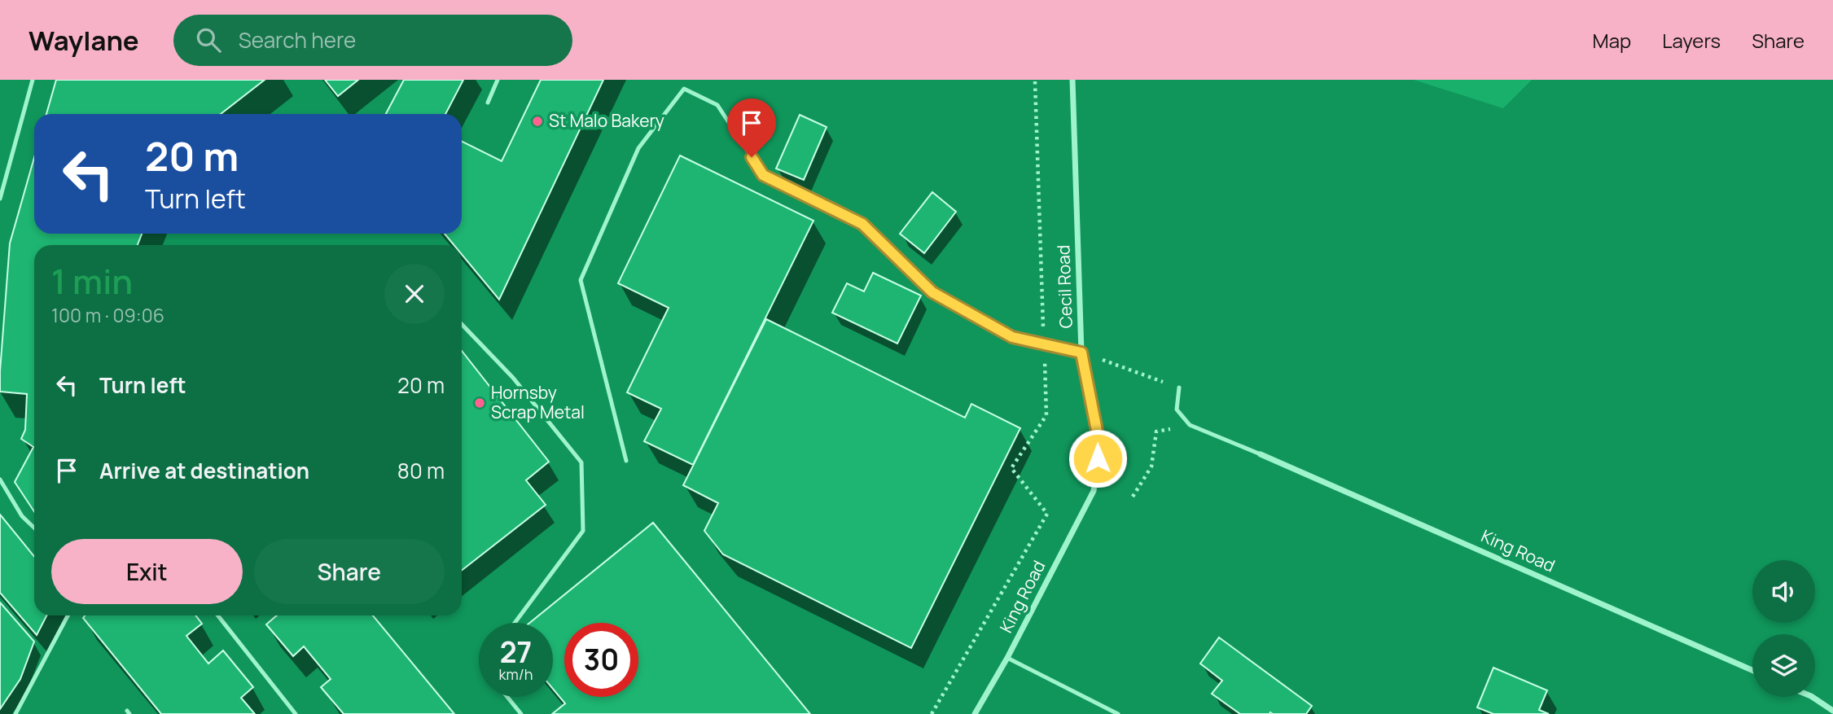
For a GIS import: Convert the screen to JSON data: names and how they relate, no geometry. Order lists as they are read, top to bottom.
{
  "streets": {
    "street": ["Cecil Road", "King Road"]
  },
  "crossings": [
    ["Cecil Road", "King Road"]
  ],
  "places": ["St Malo Bakery", "Hornsby Scrap Metal"],
  "page": {
    "header": "Waylane",
    "search": "Search here",
    "nav": ["Map", "Layers", "Share"],
    "turn": ["20 m", "Turn left"],
    "heading": ["1 min", "100 m · 09:06"],
    "list": [
      {
        "name": "Turn left",
        "value": "20 m"
      },
      {
        "name": "Arrive at destination",
        "value": "80 m"
      }
    ],
    "buttons": ["Exit", "Share"],
    "speed": "27 km/h",
    "limit": "30"
  }
}
